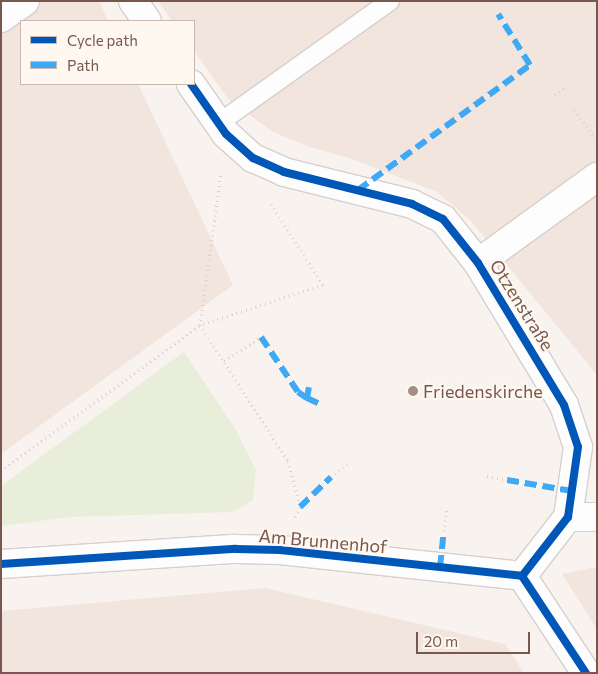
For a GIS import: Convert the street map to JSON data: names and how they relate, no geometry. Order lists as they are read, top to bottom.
{
  "streets": {
    "street": ["Otzenstraße", "Am Brunnenhof"]
  },
  "crossings": [
    ["Otzenstraße", "Am Brunnenhof"]
  ],
  "places": ["Friedenskirche"],
  "legend": ["Cycle path", "Path"],
  "scale_bar": "20 m"
}
